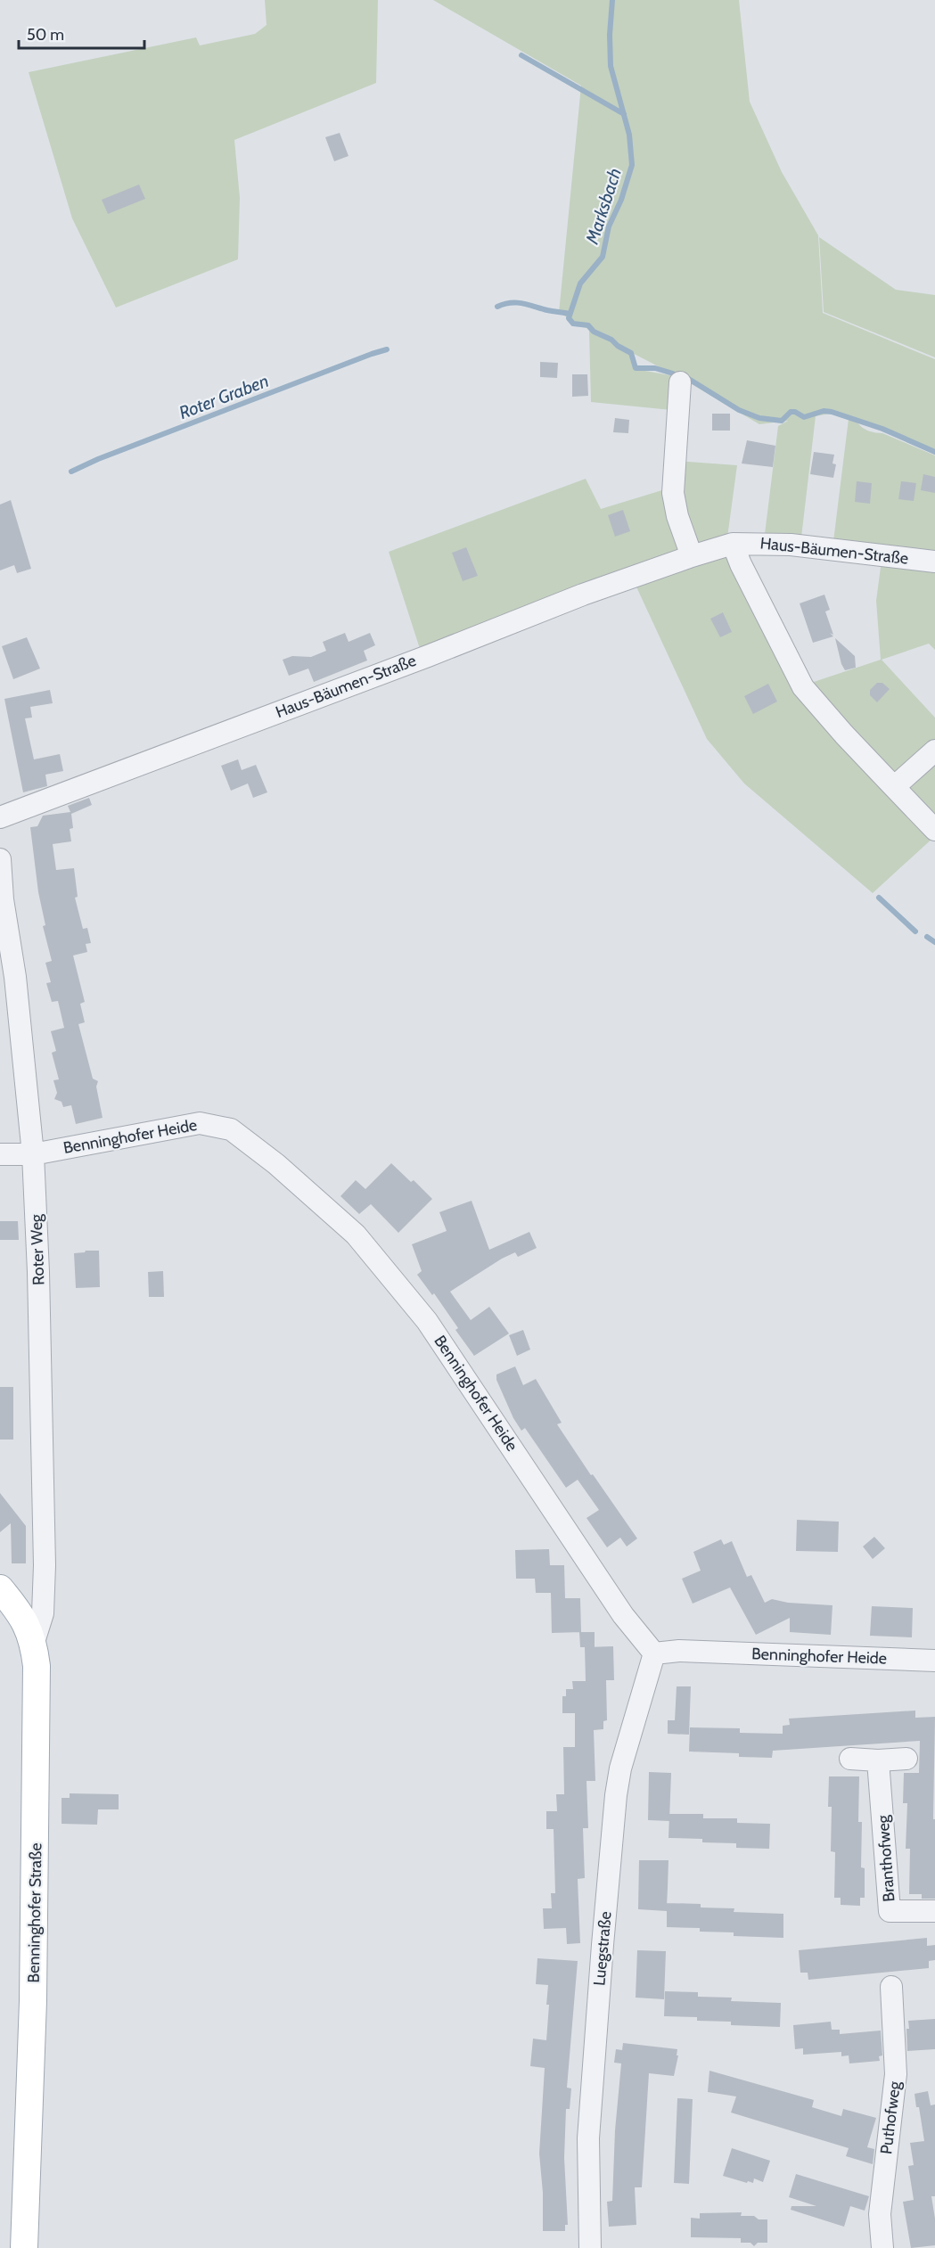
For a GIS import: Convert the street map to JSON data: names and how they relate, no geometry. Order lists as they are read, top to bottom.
{
  "streets": {
    "main road": ["Benninghofer Straße"],
    "street": [
      "Haus-Bäumen-Straße",
      "Benninghofer Heide",
      "Roter Weg",
      "Branthofweg",
      "Luegstraße",
      "Puthofweg"
    ]
  },
  "crossings": [
    ["Benninghofer Heide", "Roter Weg"],
    ["Benninghofer Heide", "Luegstraße"],
    ["Roter Weg", "Benninghofer Straße"]
  ],
  "water": ["Marksbach", "Roter Graben"],
  "scale_bar": "50 m"
}
